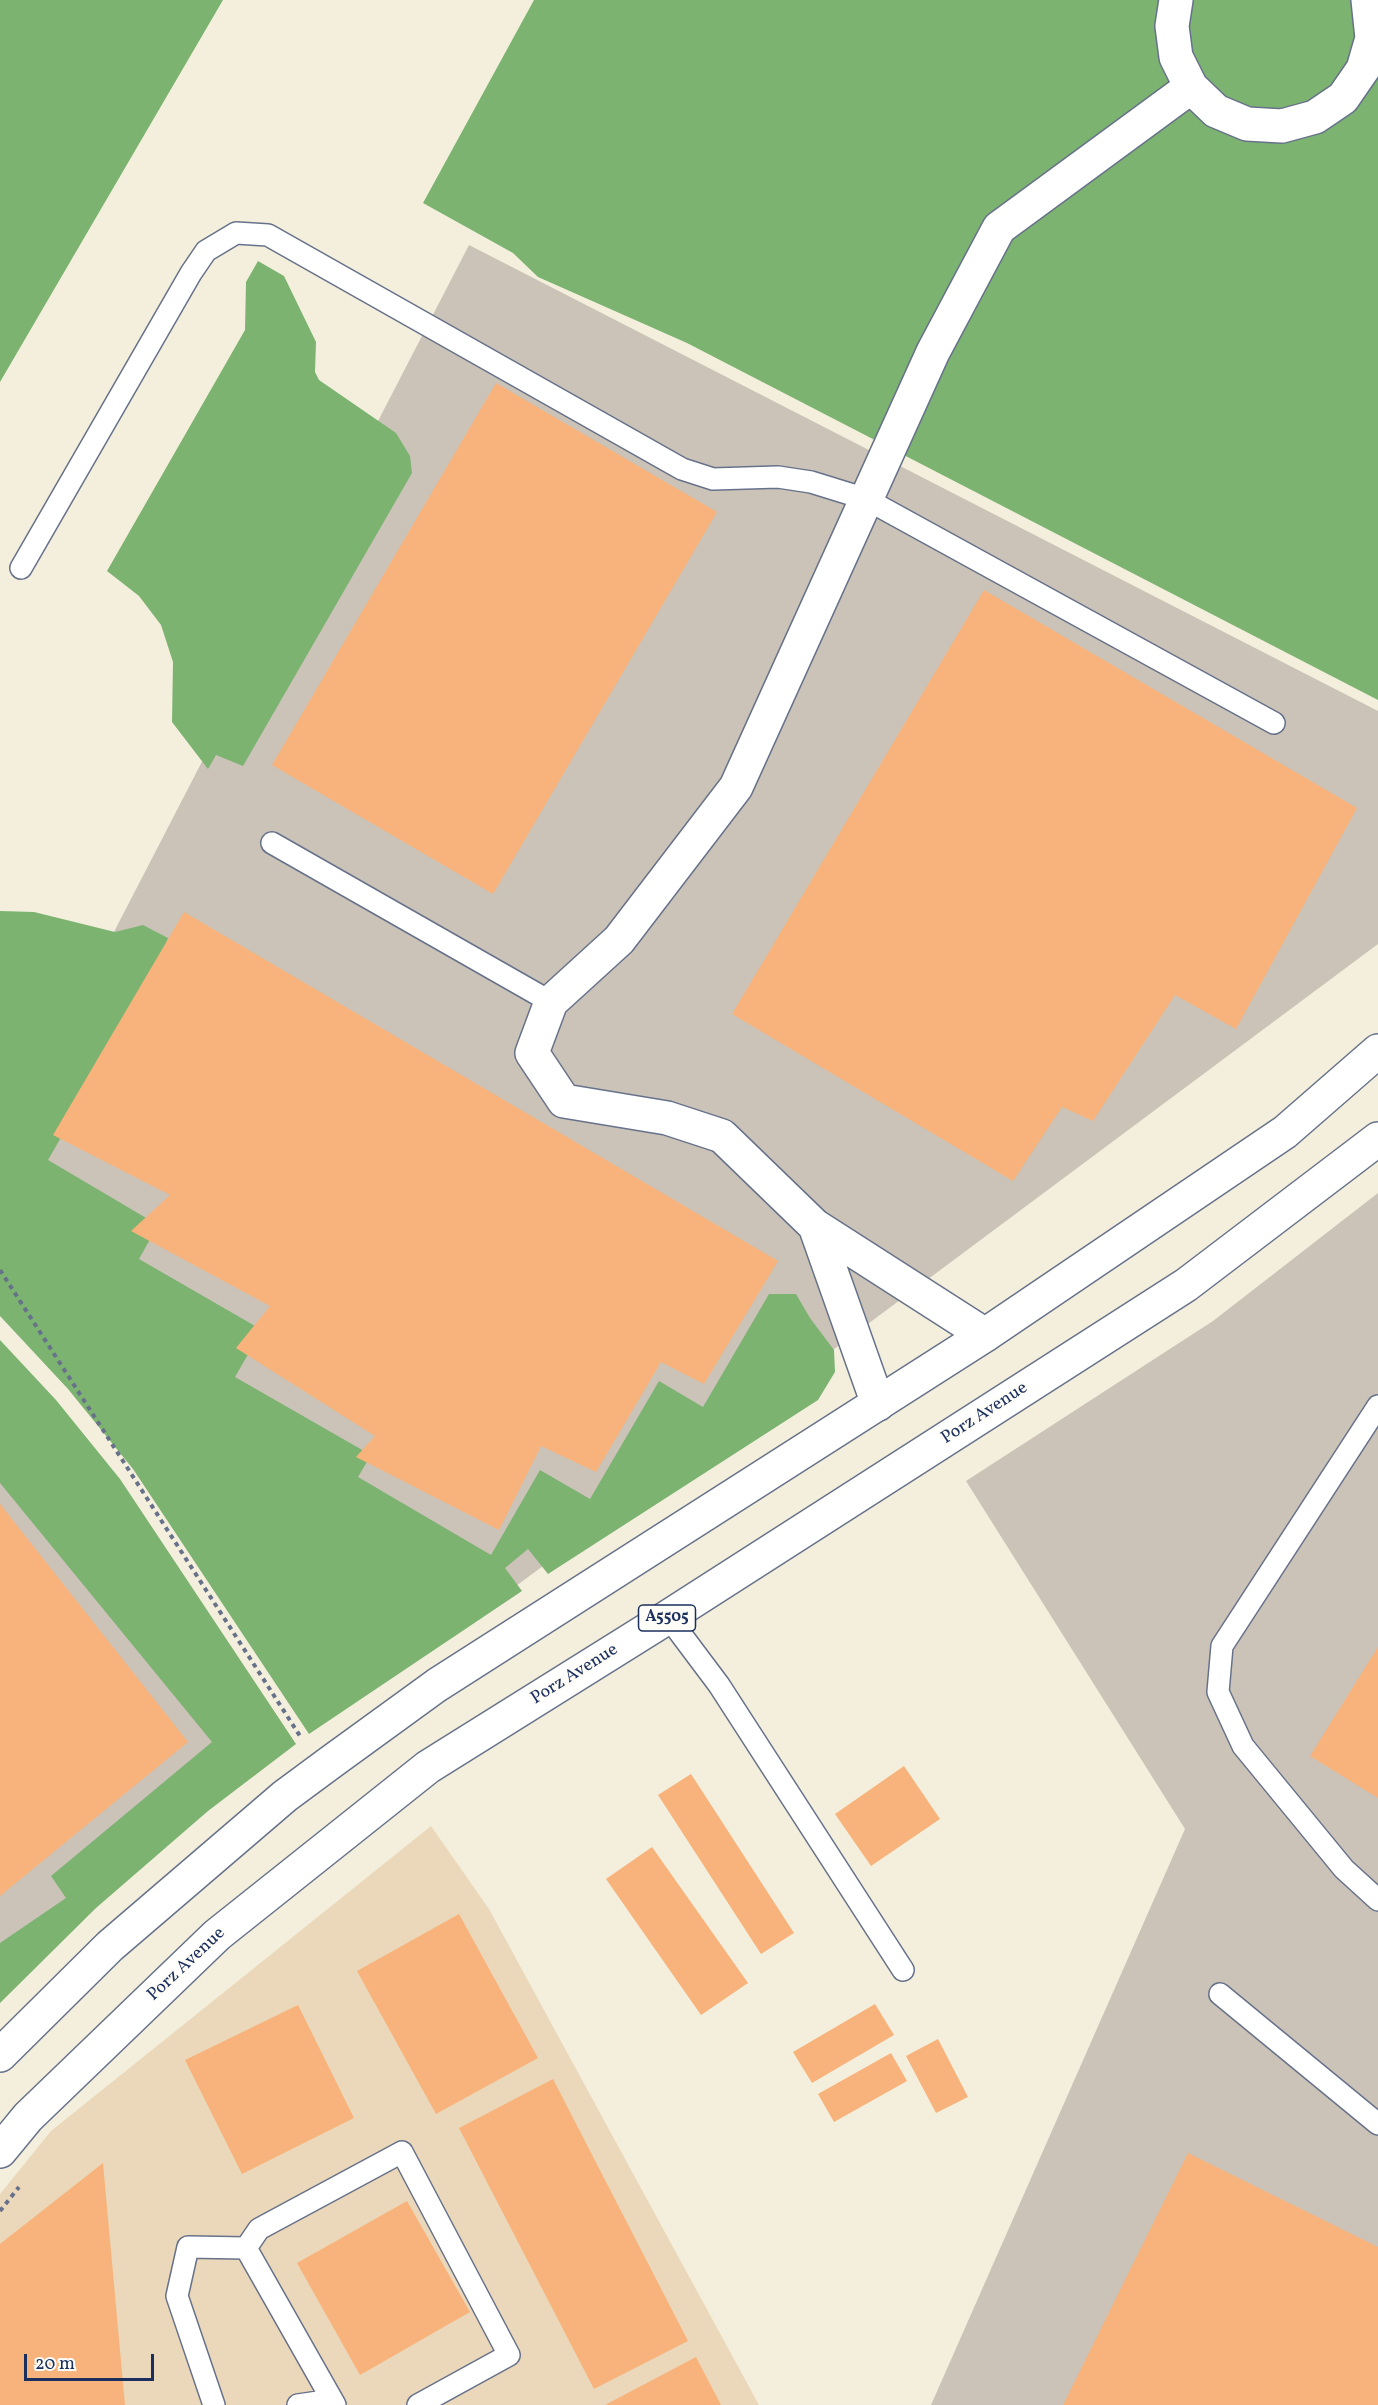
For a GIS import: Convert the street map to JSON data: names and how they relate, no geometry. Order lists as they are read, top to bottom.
{
  "streets": {
    "main road": ["Porz Avenue", "A5505"]
  },
  "scale_bar": "20 m"
}
